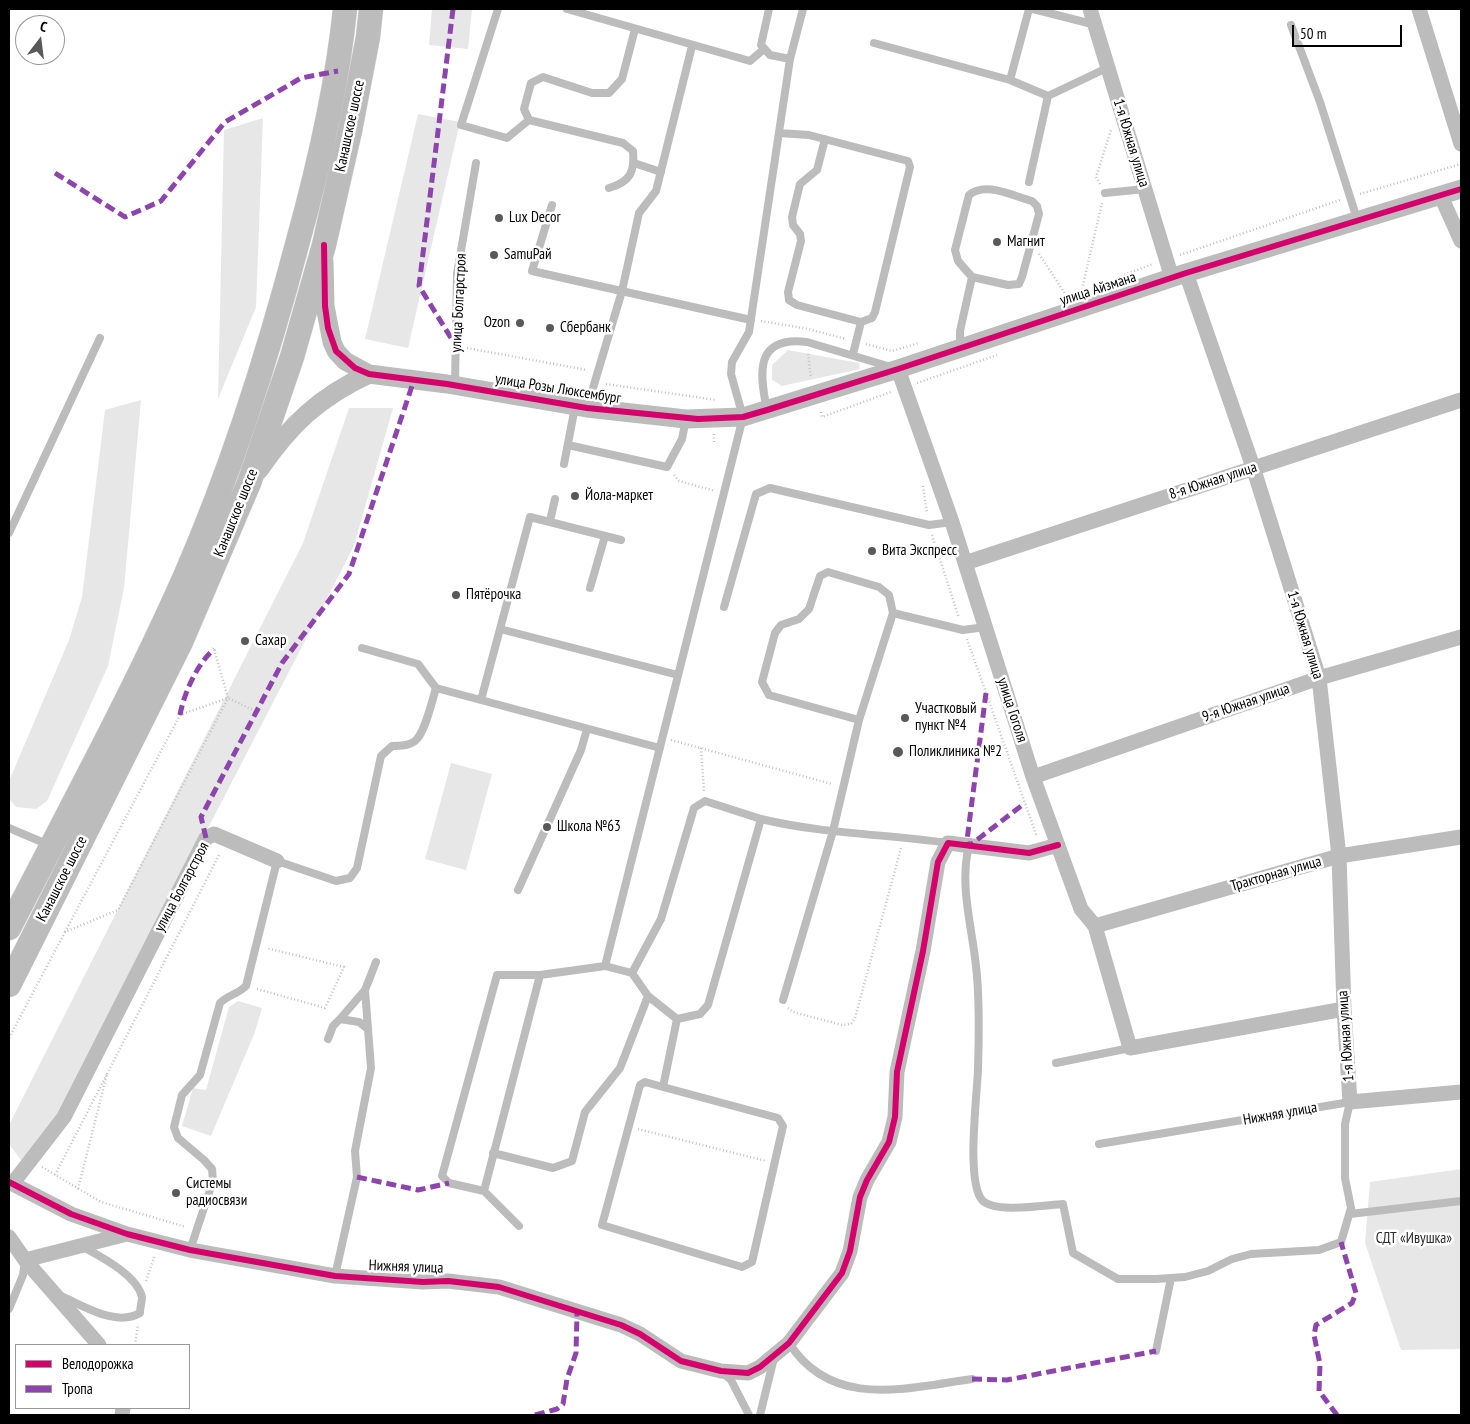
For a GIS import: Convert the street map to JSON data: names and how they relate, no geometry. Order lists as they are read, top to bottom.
{
  "streets": {
    "main road": ["Канашское шоссе"],
    "street": [
      "1-я Южная улица",
      "улица Айзмана",
      "улица Болгарстроя",
      "улица Розы Люксембург",
      "8-я Южная улица",
      "9-я Южная улица",
      "улица Гоголя",
      "Тракторная улица",
      "Нижняя улица"
    ]
  },
  "crossings": [
    ["1-я Южная улица", "улица Айзмана"],
    ["1-я Южная улица", "8-я Южная улица"],
    ["1-я Южная улица", "9-я Южная улица"],
    ["1-я Южная улица", "Тракторная улица"],
    ["1-я Южная улица", "Нижняя улица"],
    ["улица Айзмана", "улица Розы Люксембург"],
    ["улица Айзмана", "улица Гоголя"],
    ["улица Болгарстроя", "улица Розы Люксембург"],
    ["улица Болгарстроя", "Нижняя улица"],
    ["8-я Южная улица", "улица Гоголя"],
    ["9-я Южная улица", "улица Гоголя"],
    ["улица Гоголя", "Тракторная улица"]
  ],
  "parks": ["СДТ «Ивушка»"],
  "places": [
    "Lux Decor",
    "Магнит",
    "SamuРай",
    "Ozon",
    "Сбербанк",
    "Йола-маркет",
    "Вита Экспресс",
    "Пятёрочка",
    "Сахар",
    "Участковый пункт №4",
    "Поликлиника №2",
    "Школа №63",
    "Системы радиосвязи"
  ],
  "legend": ["Велодорожка", "Тропа"],
  "scale_bar": "50 m",
  "north": "top"
}
